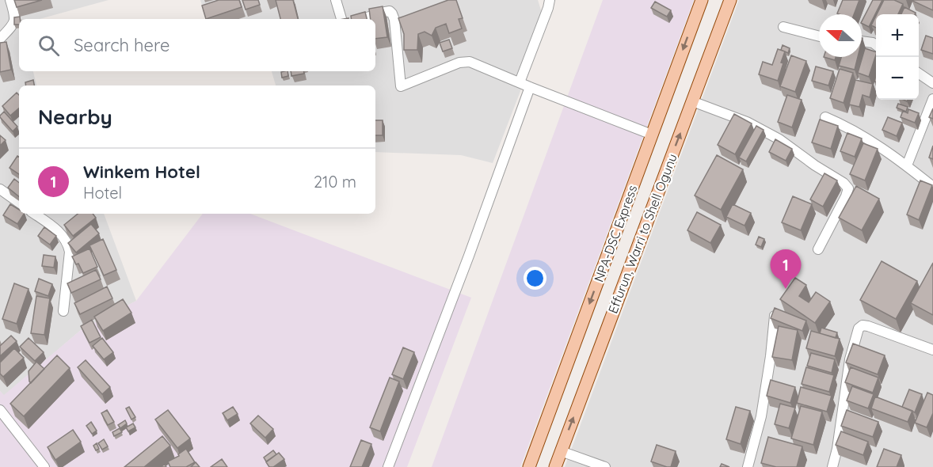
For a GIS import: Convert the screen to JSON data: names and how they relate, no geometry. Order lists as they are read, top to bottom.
{
  "streets": {
    "main road": ["NPA-DSC Express", "Effurun, Warri to Shell Ogunu"]
  },
  "one_way": ["NPA-DSC Express", "Effurun, Warri to Shell Ogunu"],
  "north": "left",
  "page": {
    "map_buttons": ["+", "−"],
    "search": "Search here",
    "heading": "Nearby",
    "list": [
      {
        "mark": "1",
        "name": "Winkem Hotel",
        "note": "Hotel",
        "value": "210 m"
      }
    ],
    "pins": "1"
  }
}
